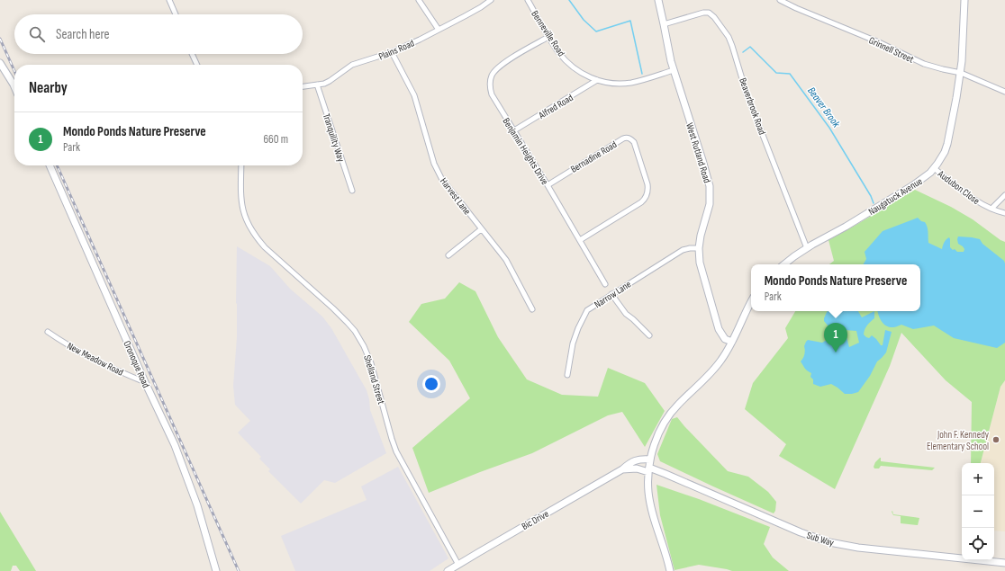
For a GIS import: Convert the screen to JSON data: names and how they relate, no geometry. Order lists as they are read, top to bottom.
{
  "streets": {
    "main road": [
      "West Rutland Road",
      "Naugatuck Avenue",
      "Oronoque Road",
      "Bic Drive",
      "Sub Way"
    ],
    "street": [
      "Benneville Road",
      "Plains Road",
      "Grinnell Street",
      "Alfred Road",
      "Beaverbrook Road",
      "Tranquility Way",
      "Benjamin Heights Drive",
      "Bernadine Road",
      "Audubon Close",
      "Harvest Lane",
      "Narrow Lane",
      "New Meadow Road",
      "Shelland Street"
    ]
  },
  "crossings": [
    ["Benneville Road", "Alfred Road"],
    ["Benneville Road", "Benjamin Heights Drive"],
    ["Benneville Road", "West Rutland Road"],
    ["Plains Road", "Tranquility Way"],
    ["Plains Road", "Harvest Lane"],
    ["Grinnell Street", "Naugatuck Avenue"],
    ["Alfred Road", "Benjamin Heights Drive"],
    ["Beaverbrook Road", "West Rutland Road"],
    ["Beaverbrook Road", "Naugatuck Avenue"],
    ["Benjamin Heights Drive", "Bernadine Road"],
    ["West Rutland Road", "Narrow Lane"],
    ["Audubon Close", "Naugatuck Avenue"],
    ["New Meadow Road", "Oronoque Road"],
    ["Shelland Street", "Bic Drive"]
  ],
  "water": ["Beaver Brook"],
  "places": ["John F. Kennedy Elementary School"],
  "page": {
    "search": "Search here",
    "heading": "Nearby",
    "list": [
      {
        "mark": "1",
        "name": "Mondo Ponds Nature Preserve",
        "note": "Park",
        "value": "660 m"
      }
    ],
    "popup": ["Mondo Ponds Nature Preserve", "Park"],
    "pins": "1",
    "map_buttons": ["+", "−"]
  }
}
